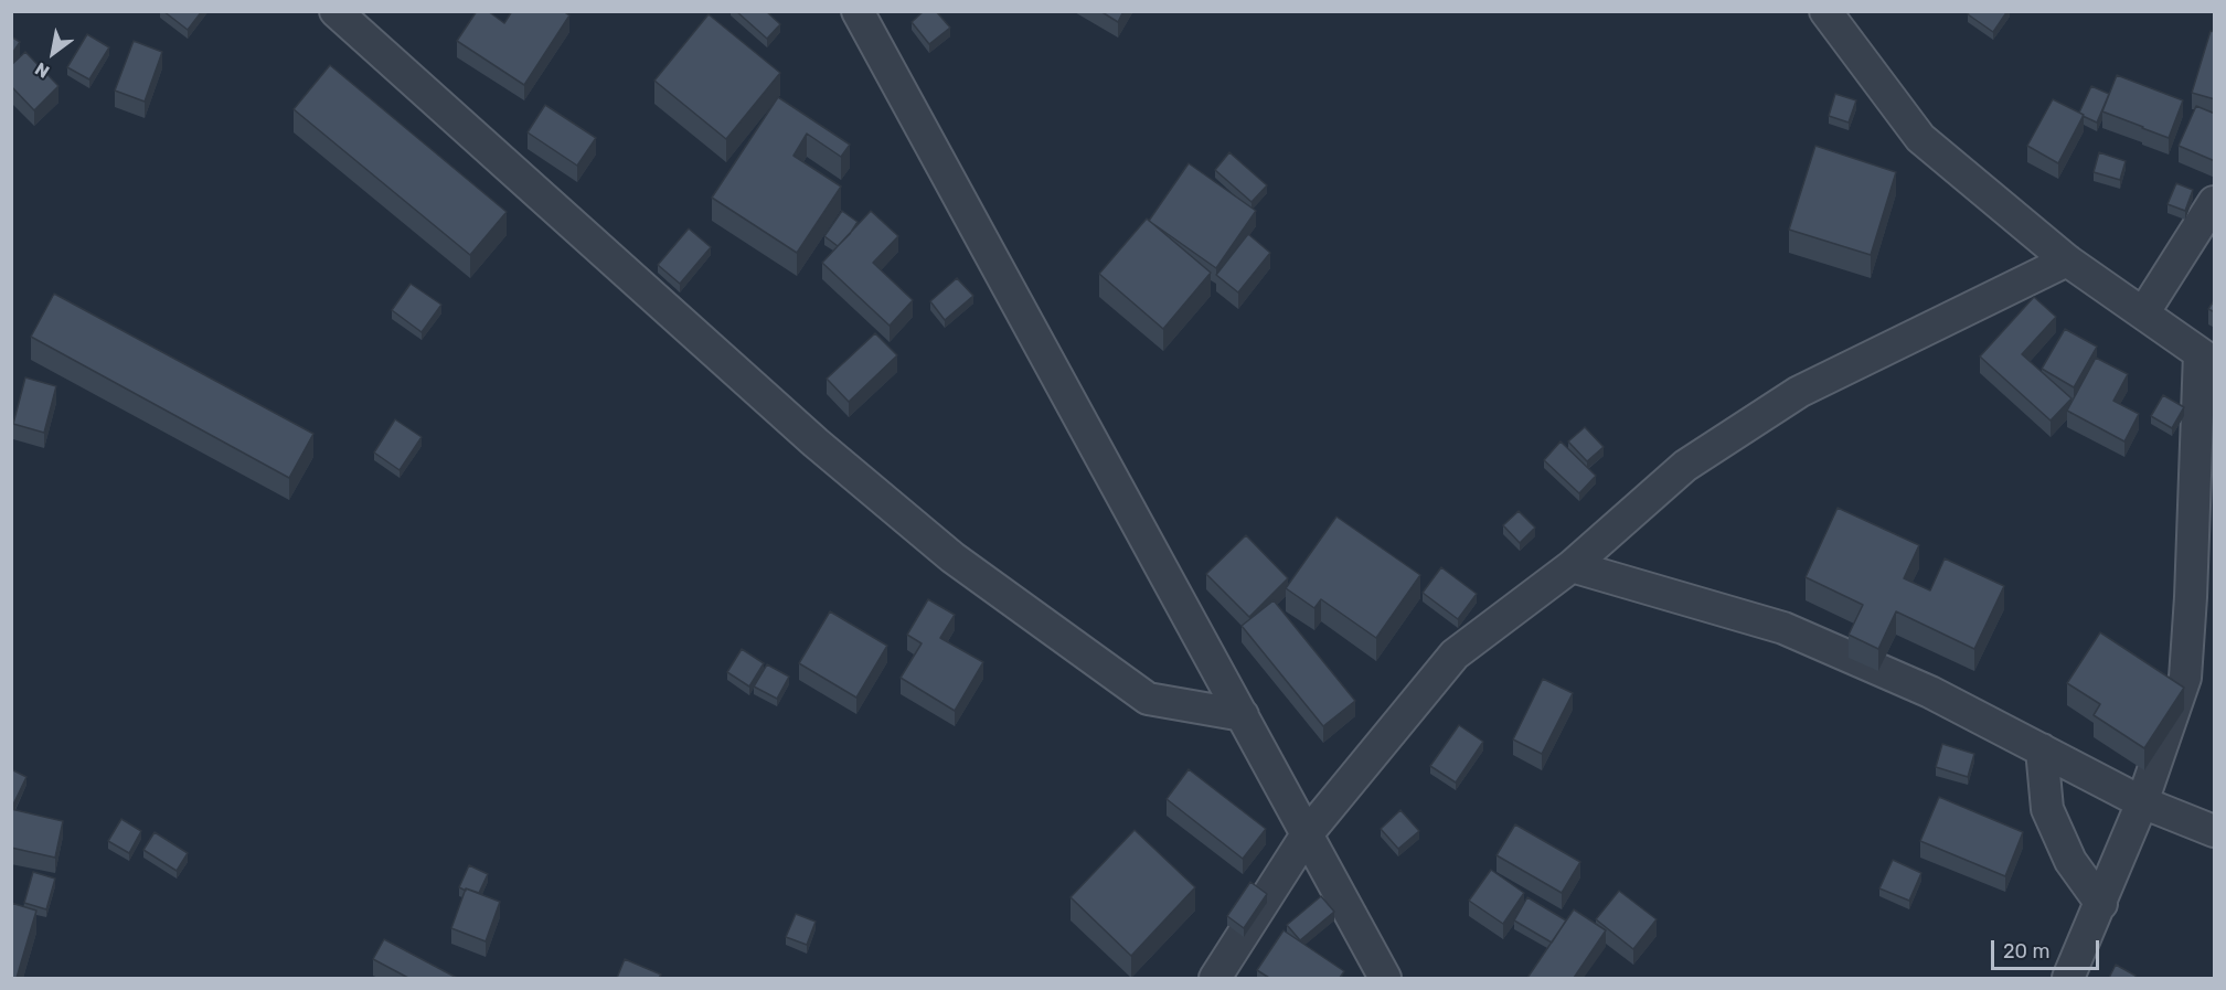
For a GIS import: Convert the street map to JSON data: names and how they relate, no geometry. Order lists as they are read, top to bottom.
{
  "scale_bar": "20 m",
  "north": "bottom left"
}
